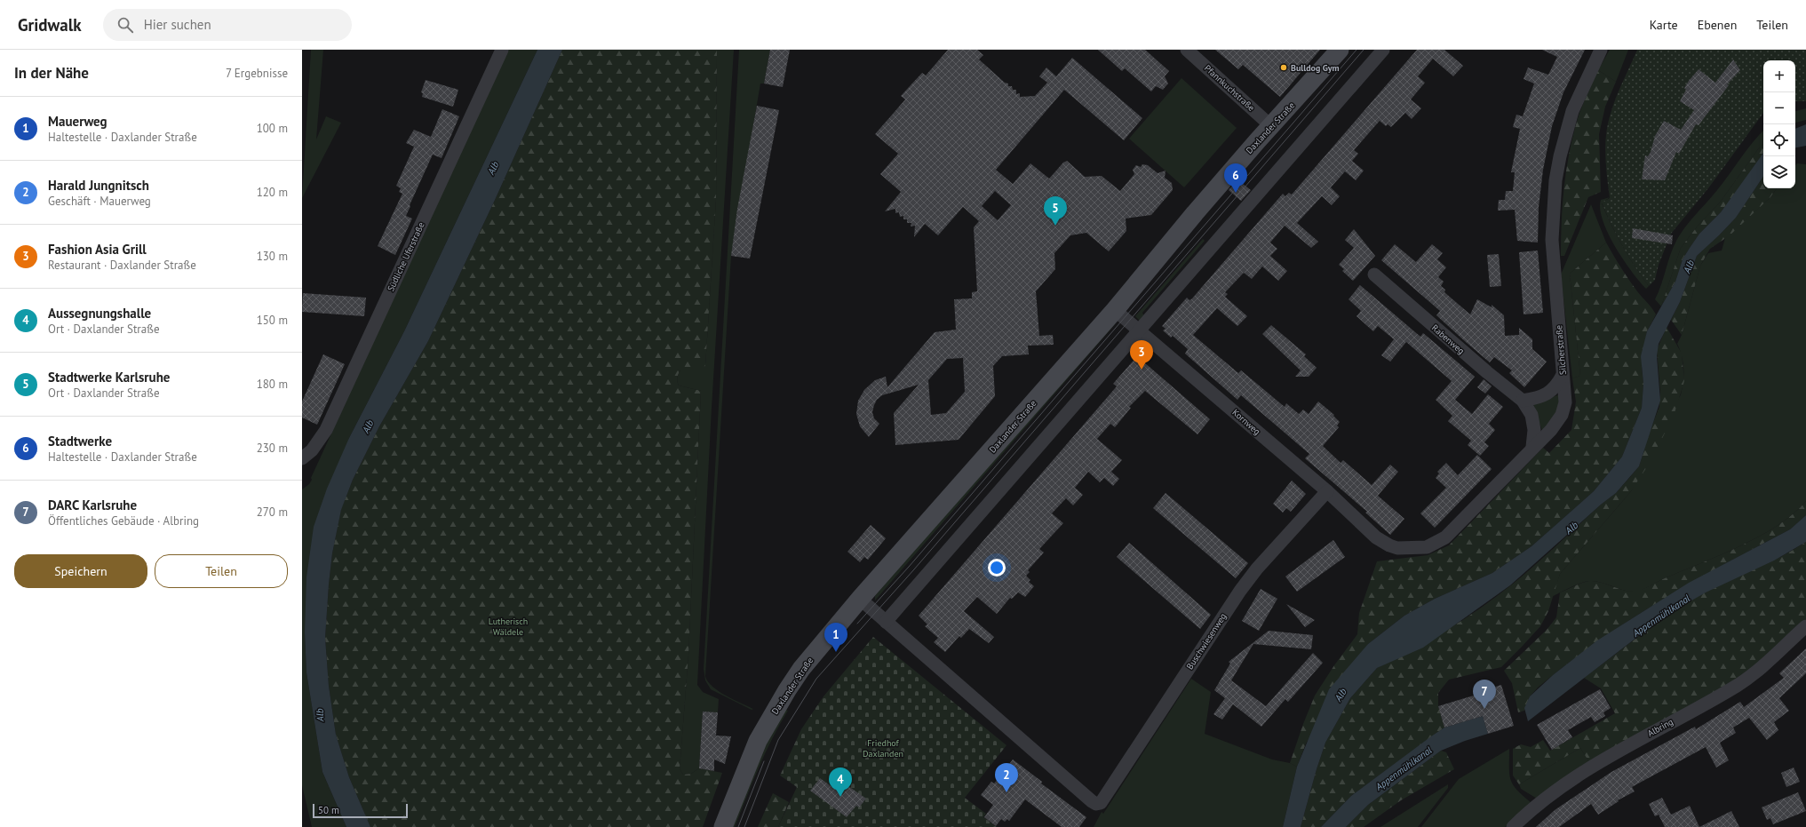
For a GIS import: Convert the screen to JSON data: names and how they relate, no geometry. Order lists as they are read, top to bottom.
{
  "streets": {
    "street": [
      "Pfannkuchstraße",
      "Daxlander Straße",
      "Südliche Uferstraße",
      "Rabenweg",
      "Silcherstraße",
      "Kornweg",
      "Buschwiesenweg",
      "Albring"
    ]
  },
  "crossings": [
    ["Pfannkuchstraße", "Daxlander Straße"],
    ["Daxlander Straße", "Kornweg"],
    ["Rabenweg", "Silcherstraße"],
    ["Silcherstraße", "Kornweg"],
    ["Kornweg", "Buschwiesenweg"]
  ],
  "water": ["Alb", "Appenmühlkanal"],
  "parks": ["Lutherisch Wäldele", "Friedhof Daxlanden"],
  "places": ["Bulldog Gym"],
  "scale_bar": "50 m",
  "page": {
    "header": "Gridwalk",
    "search": "Hier suchen",
    "nav": ["Karte", "Ebenen", "Teilen"],
    "heading": ["In der Nähe", "7 Ergebnisse"],
    "map_buttons": ["+", "−"],
    "list": [
      {
        "mark": "1",
        "name": "Mauerweg",
        "note": "Haltestelle · Daxlander Straße",
        "value": "100 m"
      },
      {
        "mark": "2",
        "name": "Harald Jungnitsch",
        "note": "Geschäft · Mauerweg",
        "value": "120 m"
      },
      {
        "mark": "3",
        "name": "Fashion Asia Grill",
        "note": "Restaurant · Daxlander Straße",
        "value": "130 m"
      },
      {
        "mark": "4",
        "name": "Aussegnungshalle",
        "note": "Ort · Daxlander Straße",
        "value": "150 m"
      },
      {
        "mark": "5",
        "name": "Stadtwerke Karlsruhe",
        "note": "Ort · Daxlander Straße",
        "value": "180 m"
      },
      {
        "mark": "6",
        "name": "Stadtwerke",
        "note": "Haltestelle · Daxlander Straße",
        "value": "230 m"
      },
      {
        "mark": "7",
        "name": "DARC Karlsruhe",
        "note": "Öffentliches Gebäude · Albring",
        "value": "270 m"
      }
    ],
    "pins": [
      "6",
      "5",
      "3",
      "1",
      "7",
      "2",
      "4"
    ],
    "buttons": ["Speichern", "Teilen"],
    "scale": "50 m"
  }
}
